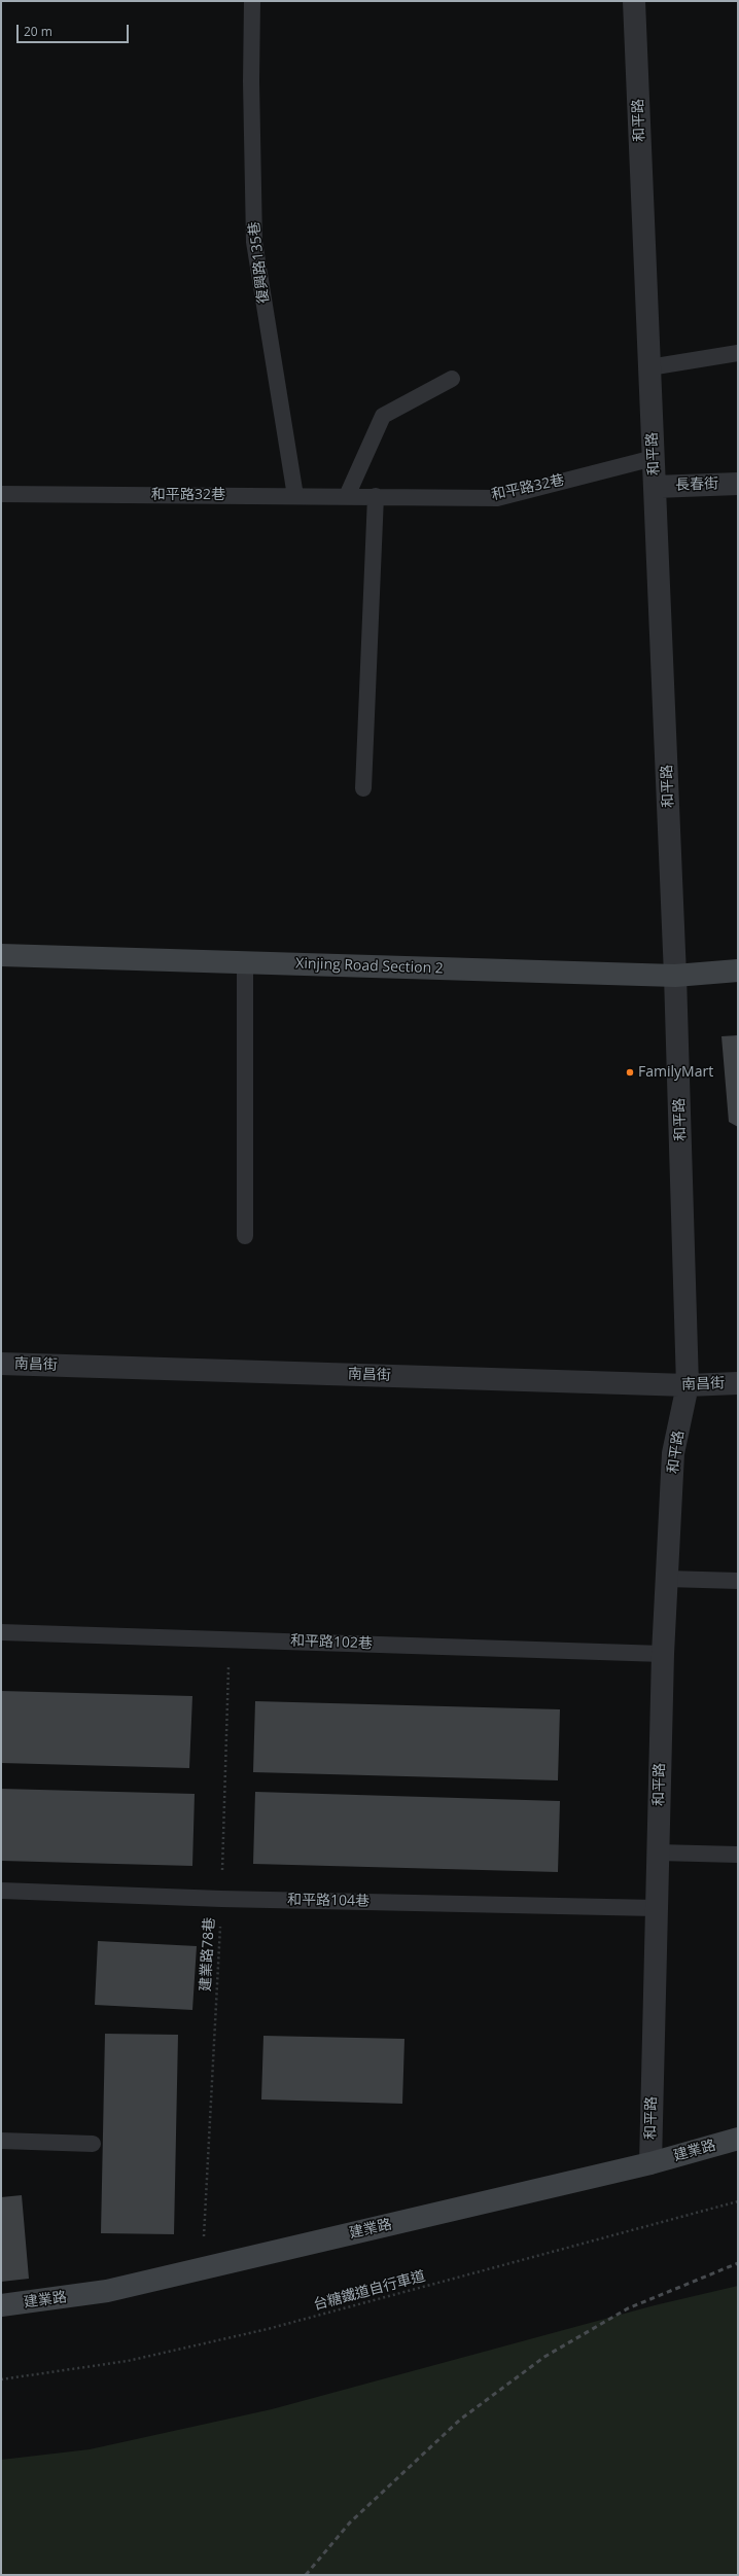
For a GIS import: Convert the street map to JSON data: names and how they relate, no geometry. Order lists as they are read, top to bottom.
{
  "streets": {
    "street": [
      "和平路",
      "長春街",
      "Xinjing Road Section 2",
      "南昌街",
      "建業路"
    ],
    "lane": [
      "復興路135巷",
      "和平路32巷",
      "和平路102巷",
      "和平路104巷"
    ],
    "path": ["建業路78巷", "台糖鐵道自行車道"]
  },
  "crossings": [
    ["和平路", "長春街"],
    ["和平路", "和平路32巷"],
    ["和平路", "Xinjing Road Section 2"],
    ["和平路", "南昌街"],
    ["和平路", "和平路102巷"],
    ["和平路", "和平路104巷"],
    ["和平路", "建業路"],
    ["復興路135巷", "和平路32巷"],
    ["和平路102巷", "建業路78巷"],
    ["和平路104巷", "建業路78巷"],
    ["建業路78巷", "建業路"]
  ],
  "places": ["FamilyMart"],
  "scale_bar": "20 m"
}
